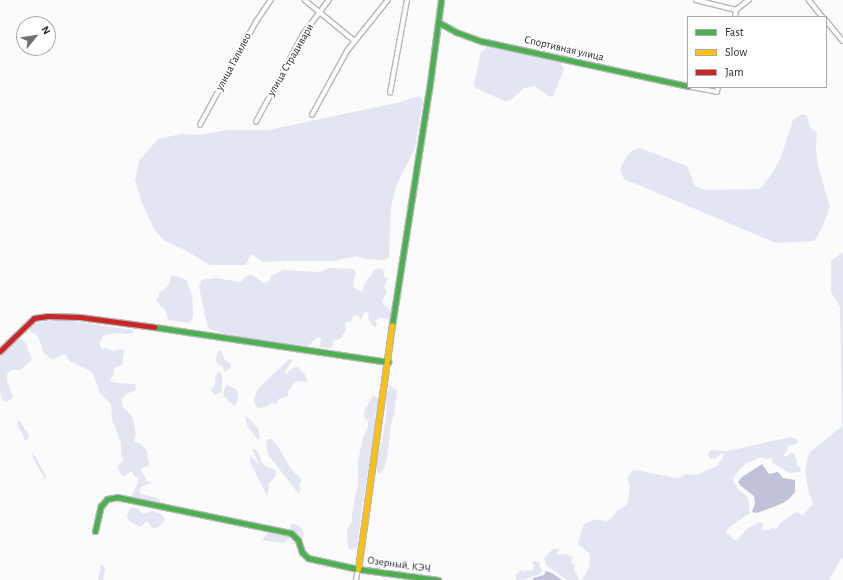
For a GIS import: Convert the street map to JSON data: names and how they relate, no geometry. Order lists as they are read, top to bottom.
{
  "streets": {
    "street": [
      "Спортивная улица",
      "улица Страдивари",
      "улица Галилео",
      "Озерный, КЭЧ"
    ]
  },
  "legend": ["Fast", "Slow", "Jam"],
  "north": "top right"
}
